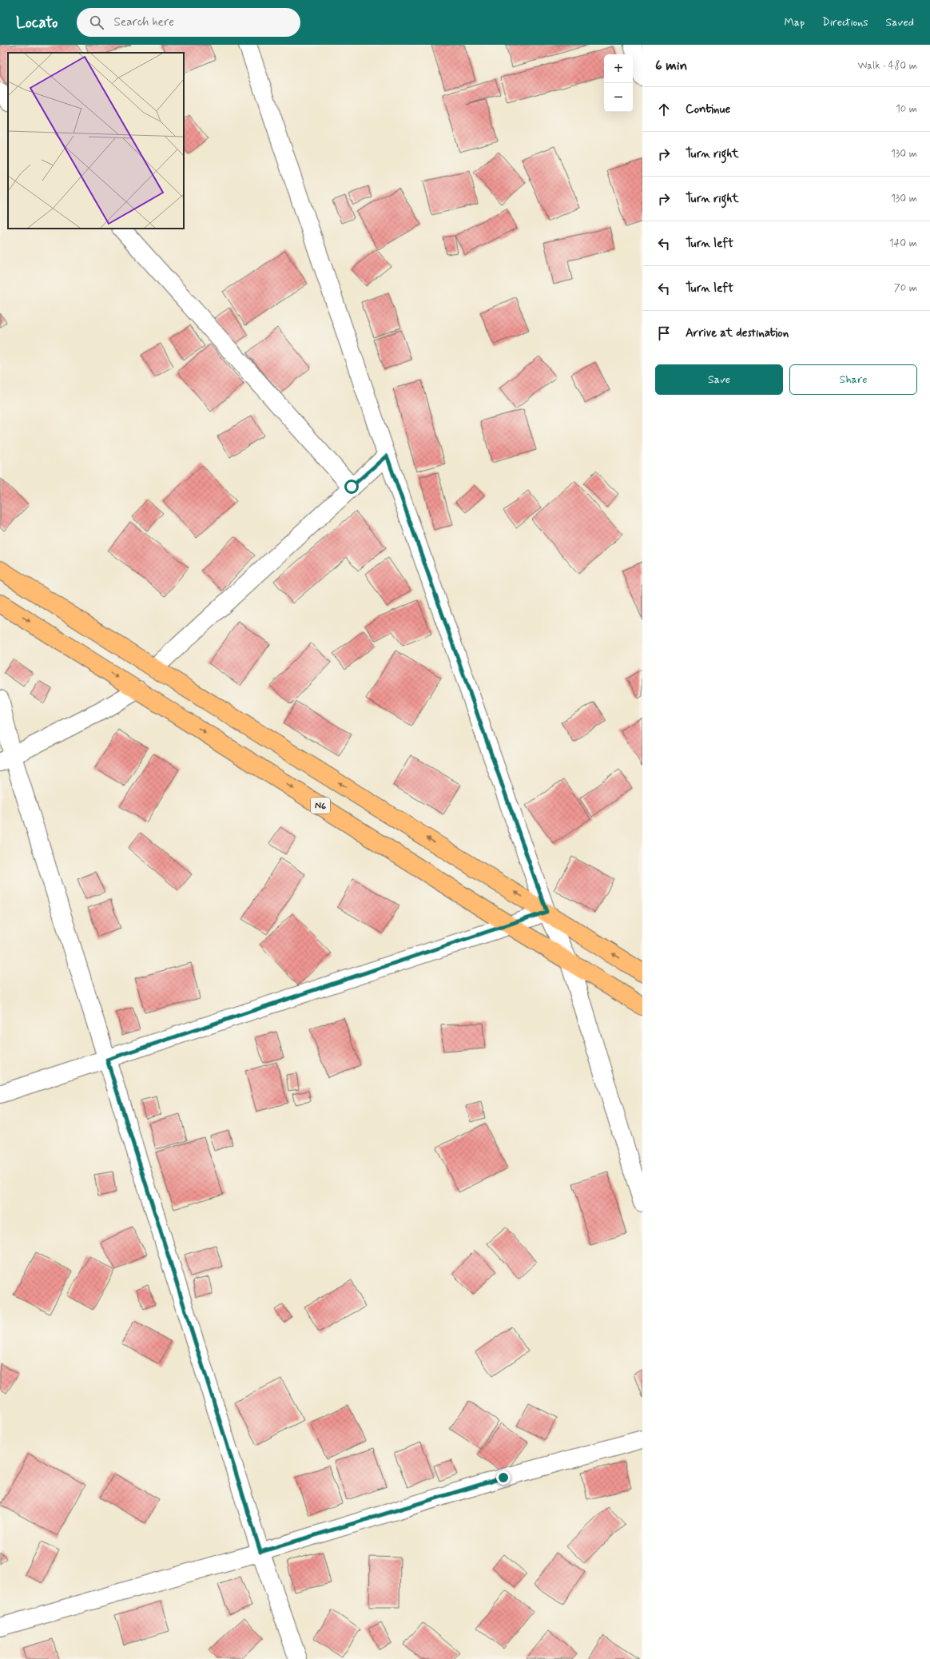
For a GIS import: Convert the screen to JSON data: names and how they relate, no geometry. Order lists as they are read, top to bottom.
{
  "streets": {
    "highway": ["N6"]
  },
  "page": {
    "header": "Locato",
    "search": "Search here",
    "nav": ["Map", "Directions", "Saved"],
    "heading": ["6 min", "Walk · 480 m"],
    "map_buttons": ["+", "−"],
    "list": [
      ["Continue", "10 m"],
      ["Turn right", "130 m"],
      ["Turn right", "130 m"],
      ["Turn left", "140 m"],
      ["Turn left", "70 m"],
      "Arrive at destination"
    ],
    "buttons": ["Save", "Share"]
  }
}
